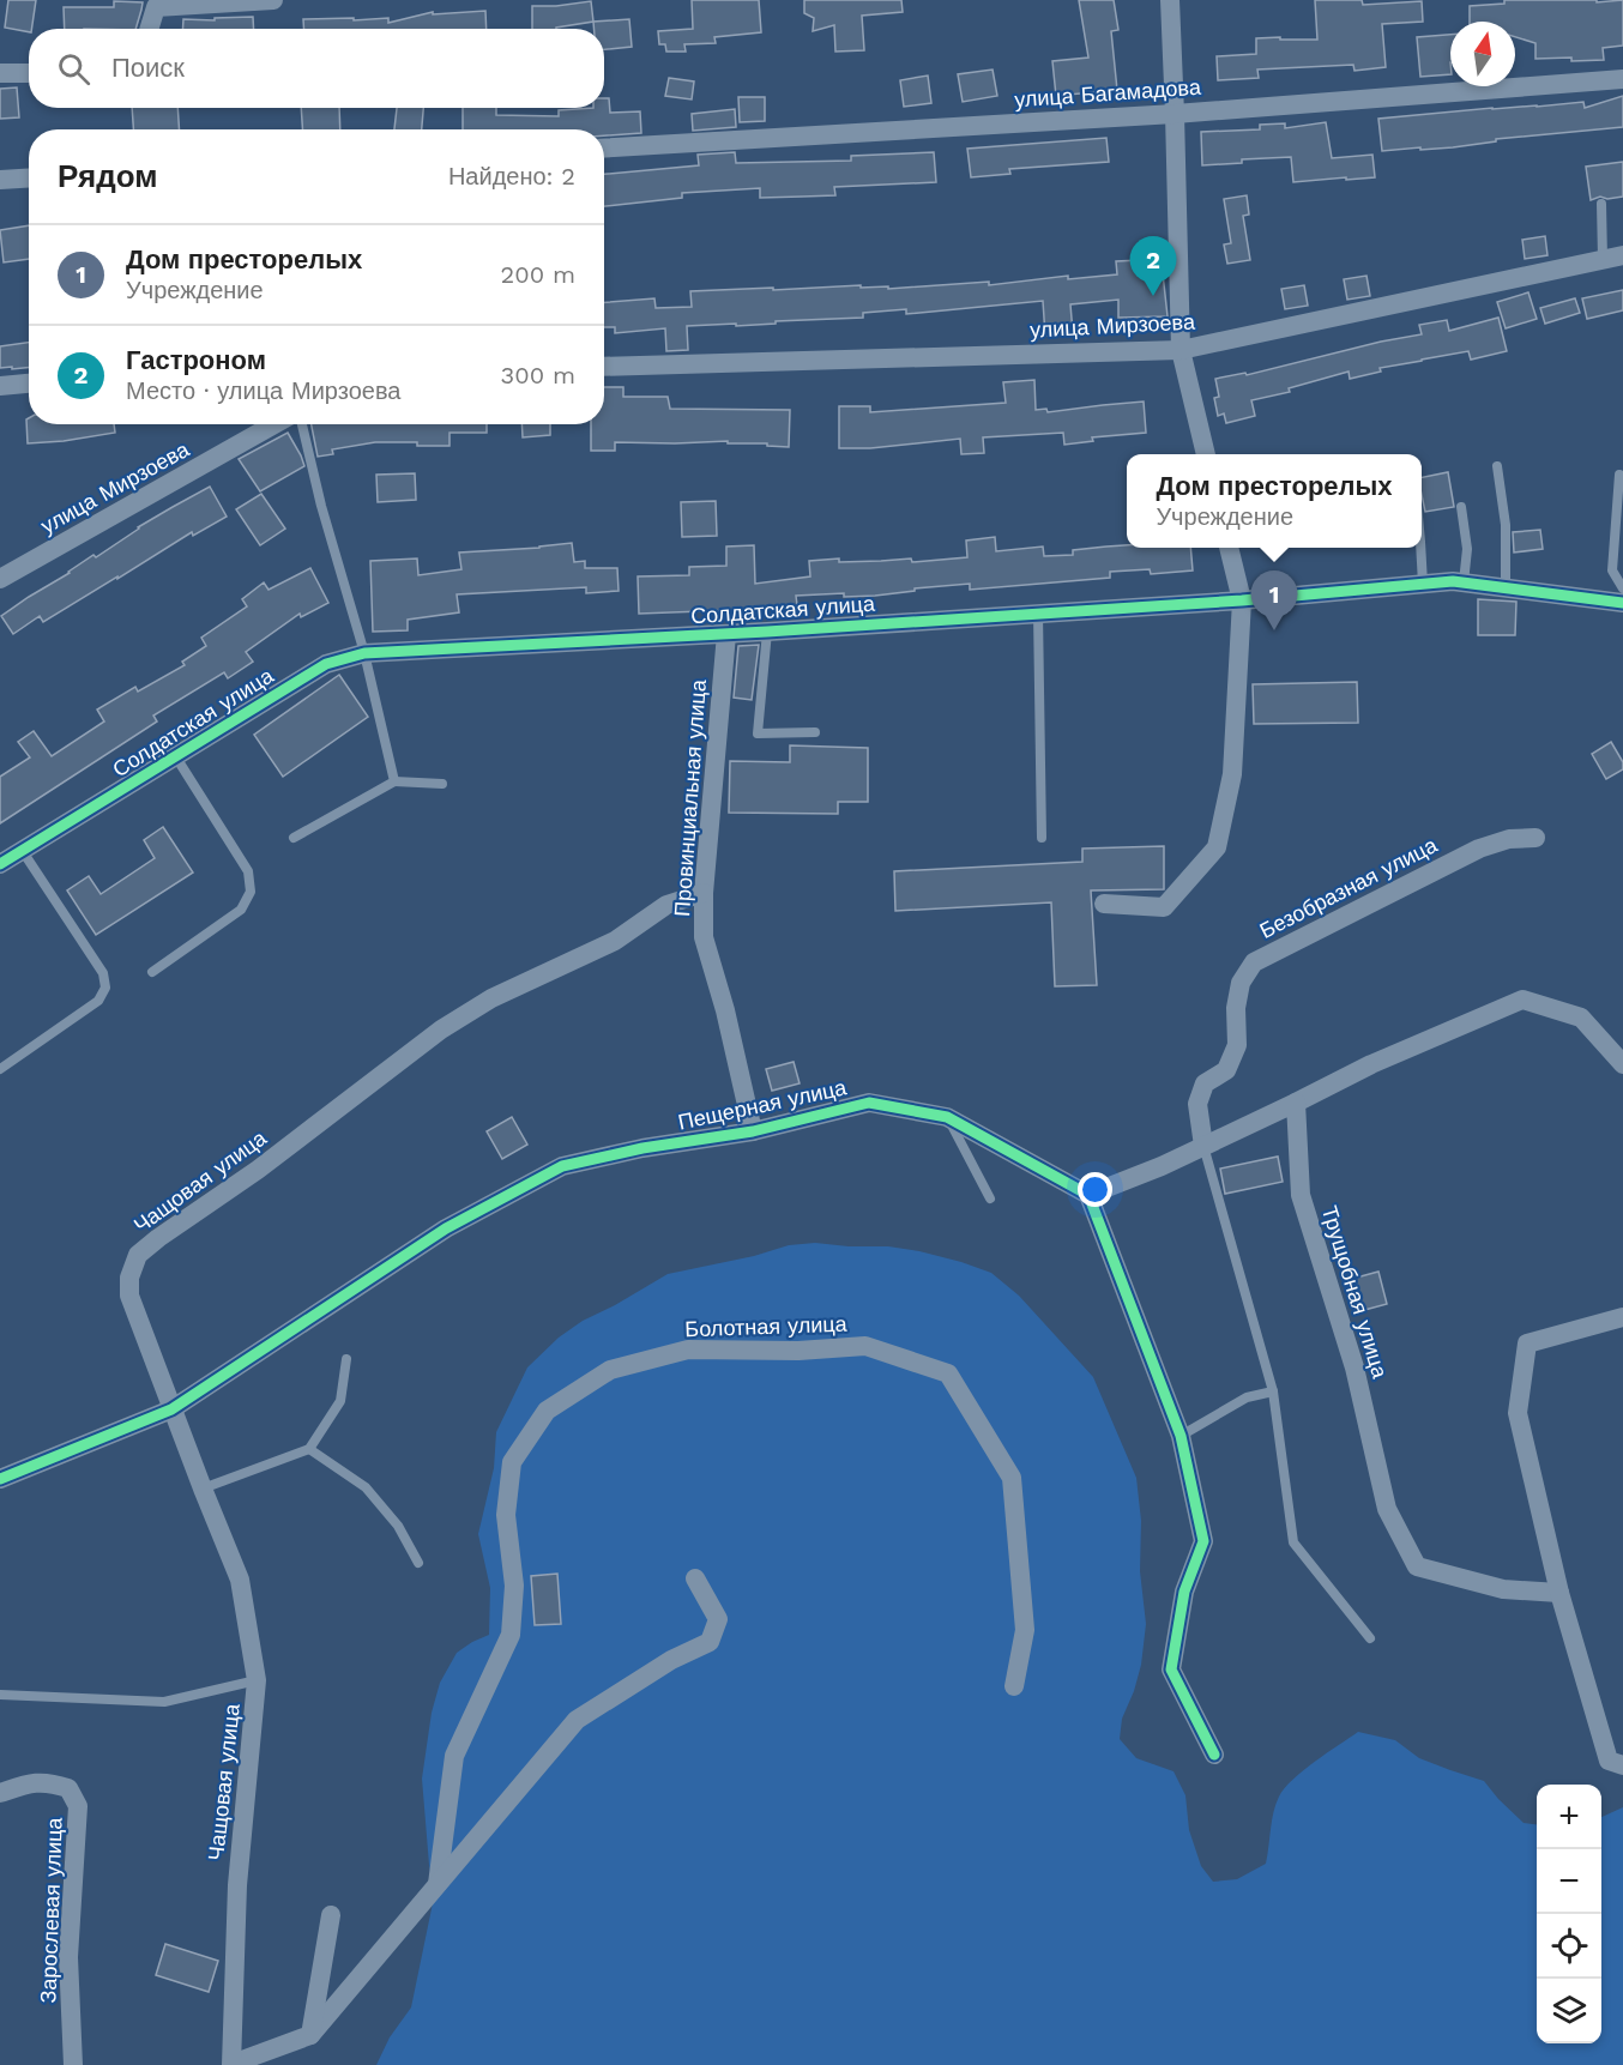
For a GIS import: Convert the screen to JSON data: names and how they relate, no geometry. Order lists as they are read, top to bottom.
{
  "streets": {
    "street": [
      "улица Багамадова",
      "улица Мирзоева",
      "Солдатская улица",
      "Провинциальная улица",
      "Безобразная улица",
      "Пещерная улица",
      "Чащовая улица",
      "Трущобная улица",
      "Болотная улица",
      "Зарослевая улица"
    ]
  },
  "crossings": [
    ["Солдатская улица", "Провинциальная улица"],
    ["Провинциальная улица", "Пещерная улица"],
    ["Провинциальная улица", "Чащовая улица"],
    ["Пещерная улица", "Чащовая улица"]
  ],
  "north": "top",
  "page": {
    "search": "Поиск",
    "heading": ["Рядом", "Найдено: 2"],
    "list": [
      {
        "mark": "1",
        "name": "Дом престорелых",
        "note": "Учреждение",
        "value": "200 m"
      },
      {
        "mark": "2",
        "name": "Гастроном",
        "note": "Место · улица Мирзоева",
        "value": "300 m"
      }
    ],
    "pins": ["2", "1"],
    "popup": ["Дом престорелых", "Учреждение"],
    "map_buttons": ["+", "−"]
  }
}
